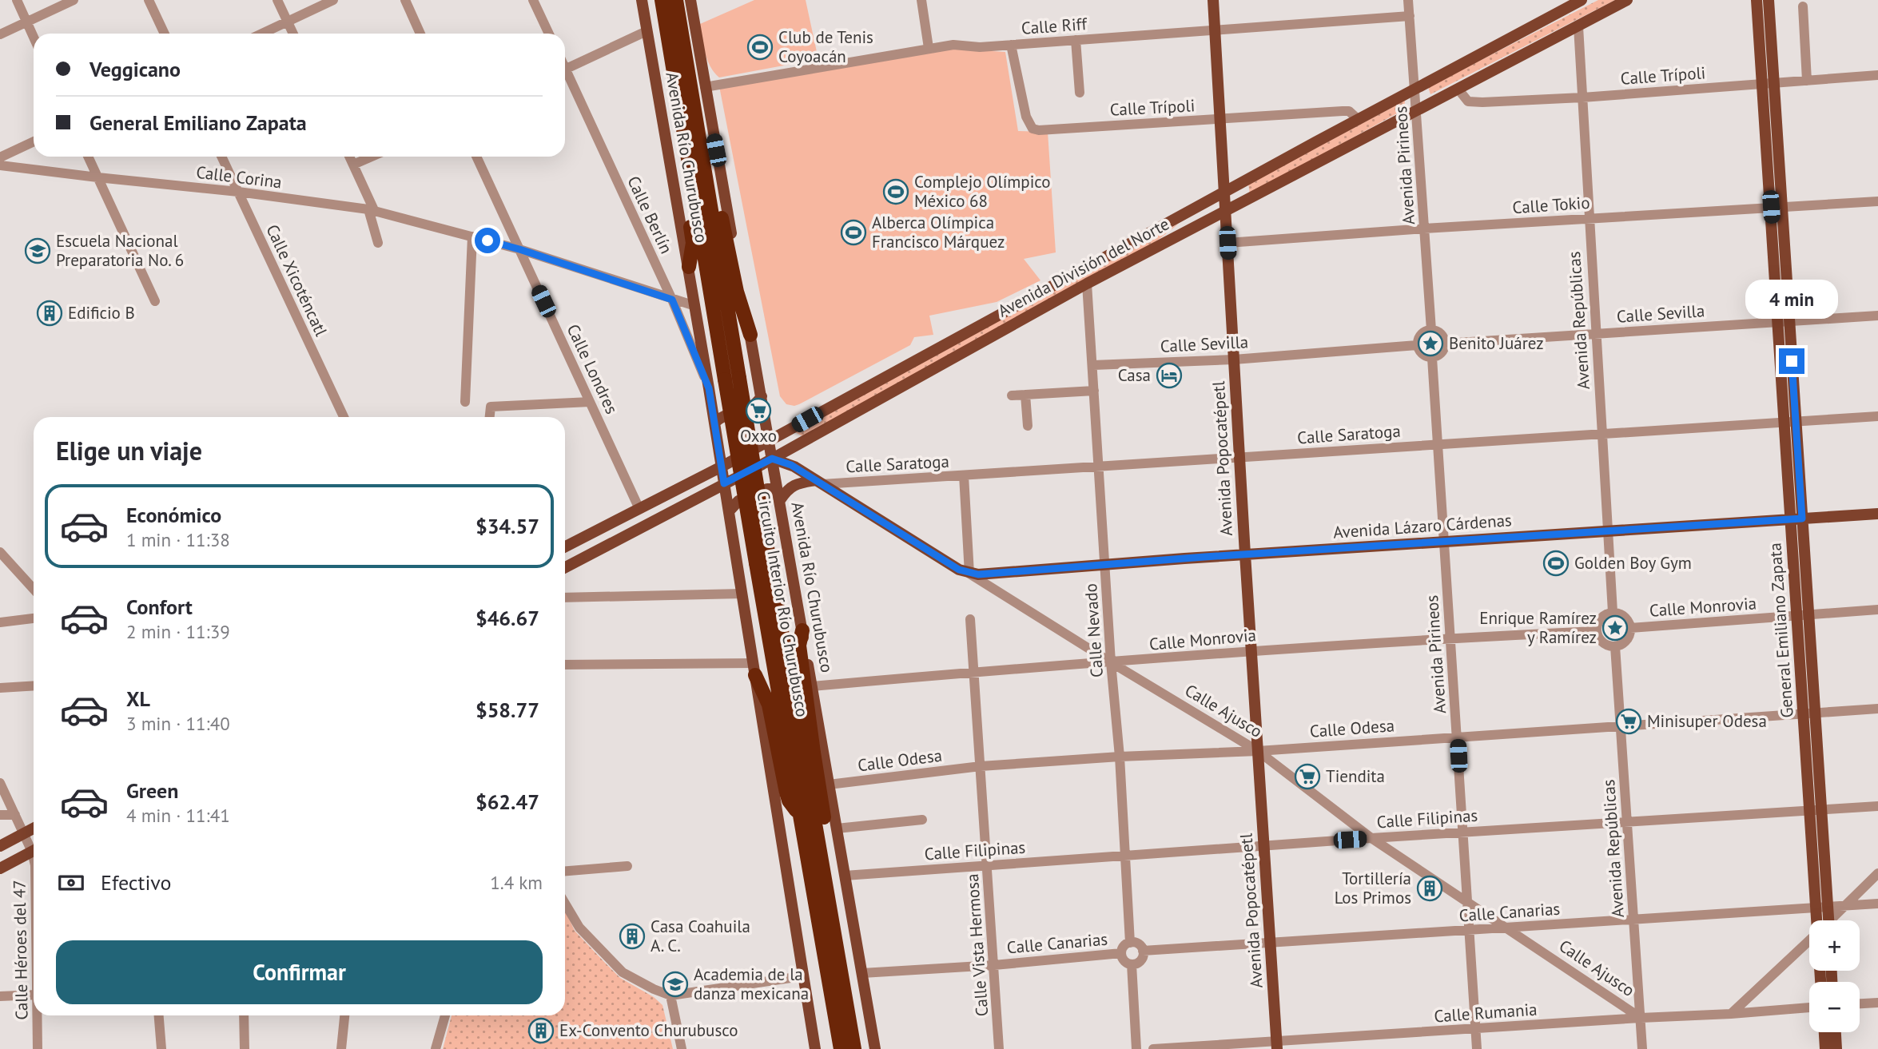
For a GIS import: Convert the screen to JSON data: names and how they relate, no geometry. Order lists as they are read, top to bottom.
{
  "streets": {
    "highway": ["Circuito Interior Río Churubusco"],
    "main road": [
      "Avenida Río Churubusco",
      "Avenida División del Norte",
      "Avenida Popocatépetl",
      "Avenida Lázaro Cárdenas",
      "General Emiliano Zapata",
      "Calle Ajusco"
    ],
    "street": [
      "Calle Riff",
      "Calle Trípoli",
      "Avenida Pirineos",
      "Calle Corina",
      "Calle Tokio",
      "Calle Berlín",
      "Calle Xicoténcatl",
      "Calle Sevilla",
      "Avenida Repúblicas",
      "Calle Londres",
      "Calle Saratoga",
      "Calle Monrovia",
      "Calle Nevado",
      "Calle Odesa",
      "Calle Filipinas",
      "Calle Canarias",
      "Calle Vista Hermosa",
      "Calle Héroes del 47",
      "Calle Rumania"
    ]
  },
  "crossings": [
    ["Calle Riff", "Calle Trípoli"],
    ["Calle Riff", "Avenida Río Churubusco"],
    ["Calle Riff", "Avenida Pirineos"],
    ["Calle Riff", "Avenida Popocatépetl"],
    ["Calle Trípoli", "Avenida División del Norte"],
    ["Calle Trípoli", "Avenida Repúblicas"],
    ["Calle Trípoli", "Avenida Popocatépetl"],
    ["Calle Trípoli", "General Emiliano Zapata"],
    ["Avenida Río Churubusco", "Calle Corina"],
    ["Avenida Río Churubusco", "Calle Berlín"],
    ["Avenida Río Churubusco", "Avenida División del Norte"],
    ["Avenida Río Churubusco", "Calle Monrovia"],
    ["Avenida Río Churubusco", "Calle Ajusco"],
    ["Avenida Río Churubusco", "Calle Odesa"],
    ["Avenida Río Churubusco", "Calle Filipinas"],
    ["Avenida Río Churubusco", "Calle Canarias"],
    ["Avenida Pirineos", "Calle Tokio"],
    ["Avenida Pirineos", "Avenida División del Norte"],
    ["Avenida Pirineos", "Calle Sevilla"],
    ["Avenida Pirineos", "Calle Saratoga"],
    ["Avenida Pirineos", "Avenida Lázaro Cárdenas"],
    ["Avenida Pirineos", "Calle Monrovia"],
    ["Avenida Pirineos", "Calle Ajusco"],
    ["Avenida Pirineos", "Calle Odesa"],
    ["Avenida Pirineos", "Calle Filipinas"],
    ["Avenida Pirineos", "Calle Canarias"],
    ["Avenida Pirineos", "Calle Rumania"],
    ["Calle Corina", "Calle Berlín"],
    ["Calle Corina", "Calle Xicoténcatl"],
    ["Calle Corina", "Calle Londres"],
    ["Calle Tokio", "Avenida Repúblicas"],
    ["Calle Tokio", "Avenida Popocatépetl"],
    ["Calle Tokio", "General Emiliano Zapata"],
    ["Avenida División del Norte", "Avenida Repúblicas"],
    ["Avenida División del Norte", "Calle Londres"],
    ["Avenida División del Norte", "Avenida Popocatépetl"],
    ["Avenida División del Norte", "Calle Nevado"],
    ["Avenida División del Norte", "Calle Ajusco"],
    ["Calle Sevilla", "Avenida Repúblicas"],
    ["Calle Sevilla", "Avenida Popocatépetl"],
    ["Calle Sevilla", "Calle Nevado"],
    ["Calle Sevilla", "General Emiliano Zapata"],
    ["Avenida Repúblicas", "Calle Saratoga"],
    ["Avenida Repúblicas", "Avenida Lázaro Cárdenas"],
    ["Avenida Repúblicas", "Calle Monrovia"],
    ["Avenida Repúblicas", "Calle Ajusco"],
    ["Avenida Repúblicas", "Calle Odesa"],
    ["Avenida Repúblicas", "Calle Filipinas"],
    ["Avenida Repúblicas", "Calle Canarias"],
    ["Avenida Repúblicas", "Calle Rumania"],
    ["Calle Saratoga", "Avenida Popocatépetl"],
    ["Calle Saratoga", "Calle Nevado"],
    ["Calle Saratoga", "General Emiliano Zapata"],
    ["Calle Saratoga", "Calle Ajusco"],
    ["Avenida Popocatépetl", "Avenida Lázaro Cárdenas"],
    ["Avenida Popocatépetl", "Calle Monrovia"],
    ["Avenida Popocatépetl", "Calle Ajusco"],
    ["Avenida Popocatépetl", "Calle Odesa"],
    ["Avenida Popocatépetl", "Calle Filipinas"],
    ["Avenida Popocatépetl", "Calle Canarias"],
    ["Avenida Popocatépetl", "Calle Rumania"],
    ["Avenida Lázaro Cárdenas", "Calle Nevado"],
    ["Avenida Lázaro Cárdenas", "General Emiliano Zapata"],
    ["Avenida Lázaro Cárdenas", "Calle Ajusco"],
    ["Calle Monrovia", "Calle Nevado"],
    ["Calle Monrovia", "General Emiliano Zapata"],
    ["Calle Monrovia", "Calle Ajusco"],
    ["Calle Monrovia", "Calle Vista Hermosa"],
    ["Calle Nevado", "Calle Ajusco"],
    ["Calle Nevado", "Calle Odesa"],
    ["Calle Nevado", "Calle Filipinas"],
    ["Calle Nevado", "Calle Canarias"],
    ["General Emiliano Zapata", "Calle Odesa"],
    ["General Emiliano Zapata", "Calle Filipinas"],
    ["General Emiliano Zapata", "Calle Canarias"],
    ["Calle Ajusco", "Calle Odesa"],
    ["Calle Ajusco", "Calle Filipinas"],
    ["Calle Ajusco", "Calle Canarias"],
    ["Calle Ajusco", "Calle Rumania"],
    ["Calle Odesa", "Calle Vista Hermosa"],
    ["Calle Filipinas", "Calle Vista Hermosa"],
    ["Calle Canarias", "Calle Vista Hermosa"]
  ],
  "places": {
    "sports": [
      "Club de Tenis Coyoacán",
      "Complejo Olímpico México 68",
      "Alberca Olímpica Francisco Márquez",
      "Golden Boy Gym"
    ],
    "school or university": ["Escuela Nacional Preparatoria No. 6", "Academia de la danza mexicana"],
    "building": [
      "Edificio B",
      "Tortillería Los Primos",
      "Casa Coahuila A. C.",
      "Ex-Convento Churubusco"
    ],
    "place": ["Benito Juárez", "Enrique Ramírez y Ramírez"],
    "hotel": ["Casa"],
    "supermarket": ["Oxxo", "Minisuper Odesa", "Tiendita"]
  },
  "page": {
    "banner": ["Veggicano", "General Emiliano Zapata"],
    "bubble": "4 min",
    "heading": "Elige un viaje",
    "list": [
      {
        "name": "Económico",
        "note": "1 min · 11:38",
        "value": "$34.57"
      },
      {
        "name": "Confort",
        "note": "2 min · 11:39",
        "value": "$46.67"
      },
      {
        "name": "XL",
        "note": "3 min · 11:40",
        "value": "$58.77"
      },
      {
        "name": "Green",
        "note": "4 min · 11:41",
        "value": "$62.47"
      }
    ],
    "pay": ["Efectivo", "1.4 km"],
    "map_buttons": ["+", "−"],
    "buttons": "Confirmar"
  }
}
